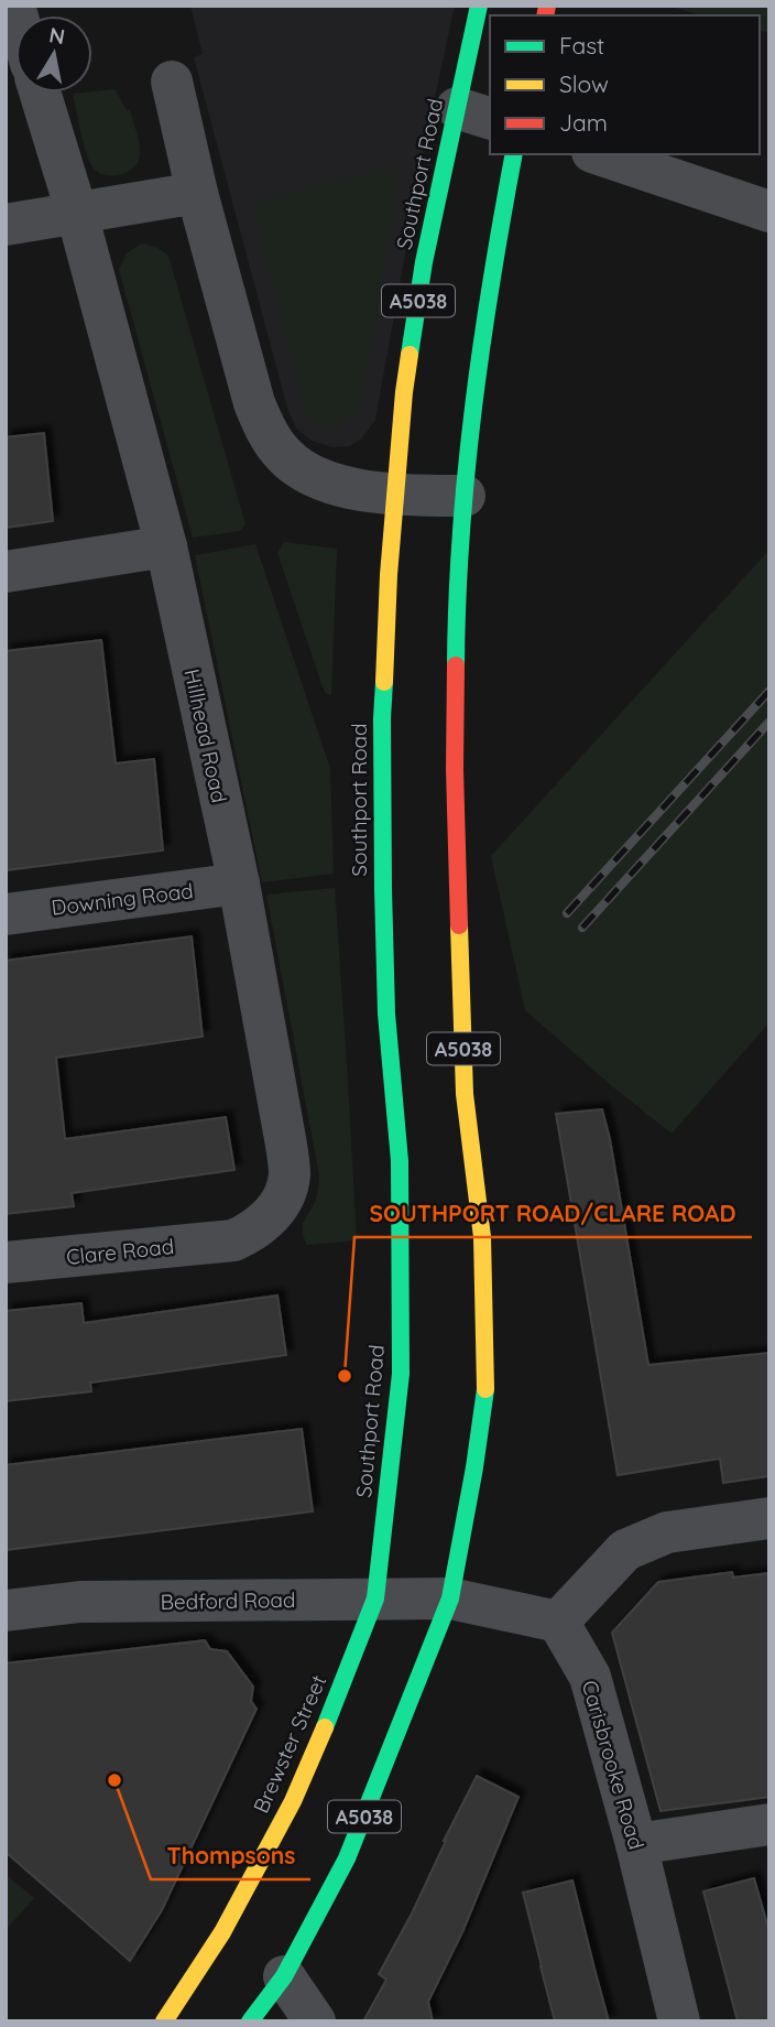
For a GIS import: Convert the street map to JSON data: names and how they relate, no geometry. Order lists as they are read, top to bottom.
{
  "streets": {
    "main road": ["Southport Road", "A5038", "Brewster Street"],
    "street": [
      "Hillhead Road",
      "Downing Road",
      "Clare Road",
      "Bedford Road",
      "Carisbrooke Road"
    ]
  },
  "crossings": [
    ["Southport Road", "Bedford Road"],
    ["Southport Road", "Brewster Street"],
    ["A5038", "Bedford Road"],
    ["Hillhead Road", "Downing Road"],
    ["Hillhead Road", "Clare Road"],
    ["Bedford Road", "Brewster Street"]
  ],
  "places": ["SOUTHPORT ROAD/CLARE ROAD", "Thompsons"],
  "legend": ["Fast", "Slow", "Jam"],
  "north": "top"
}
